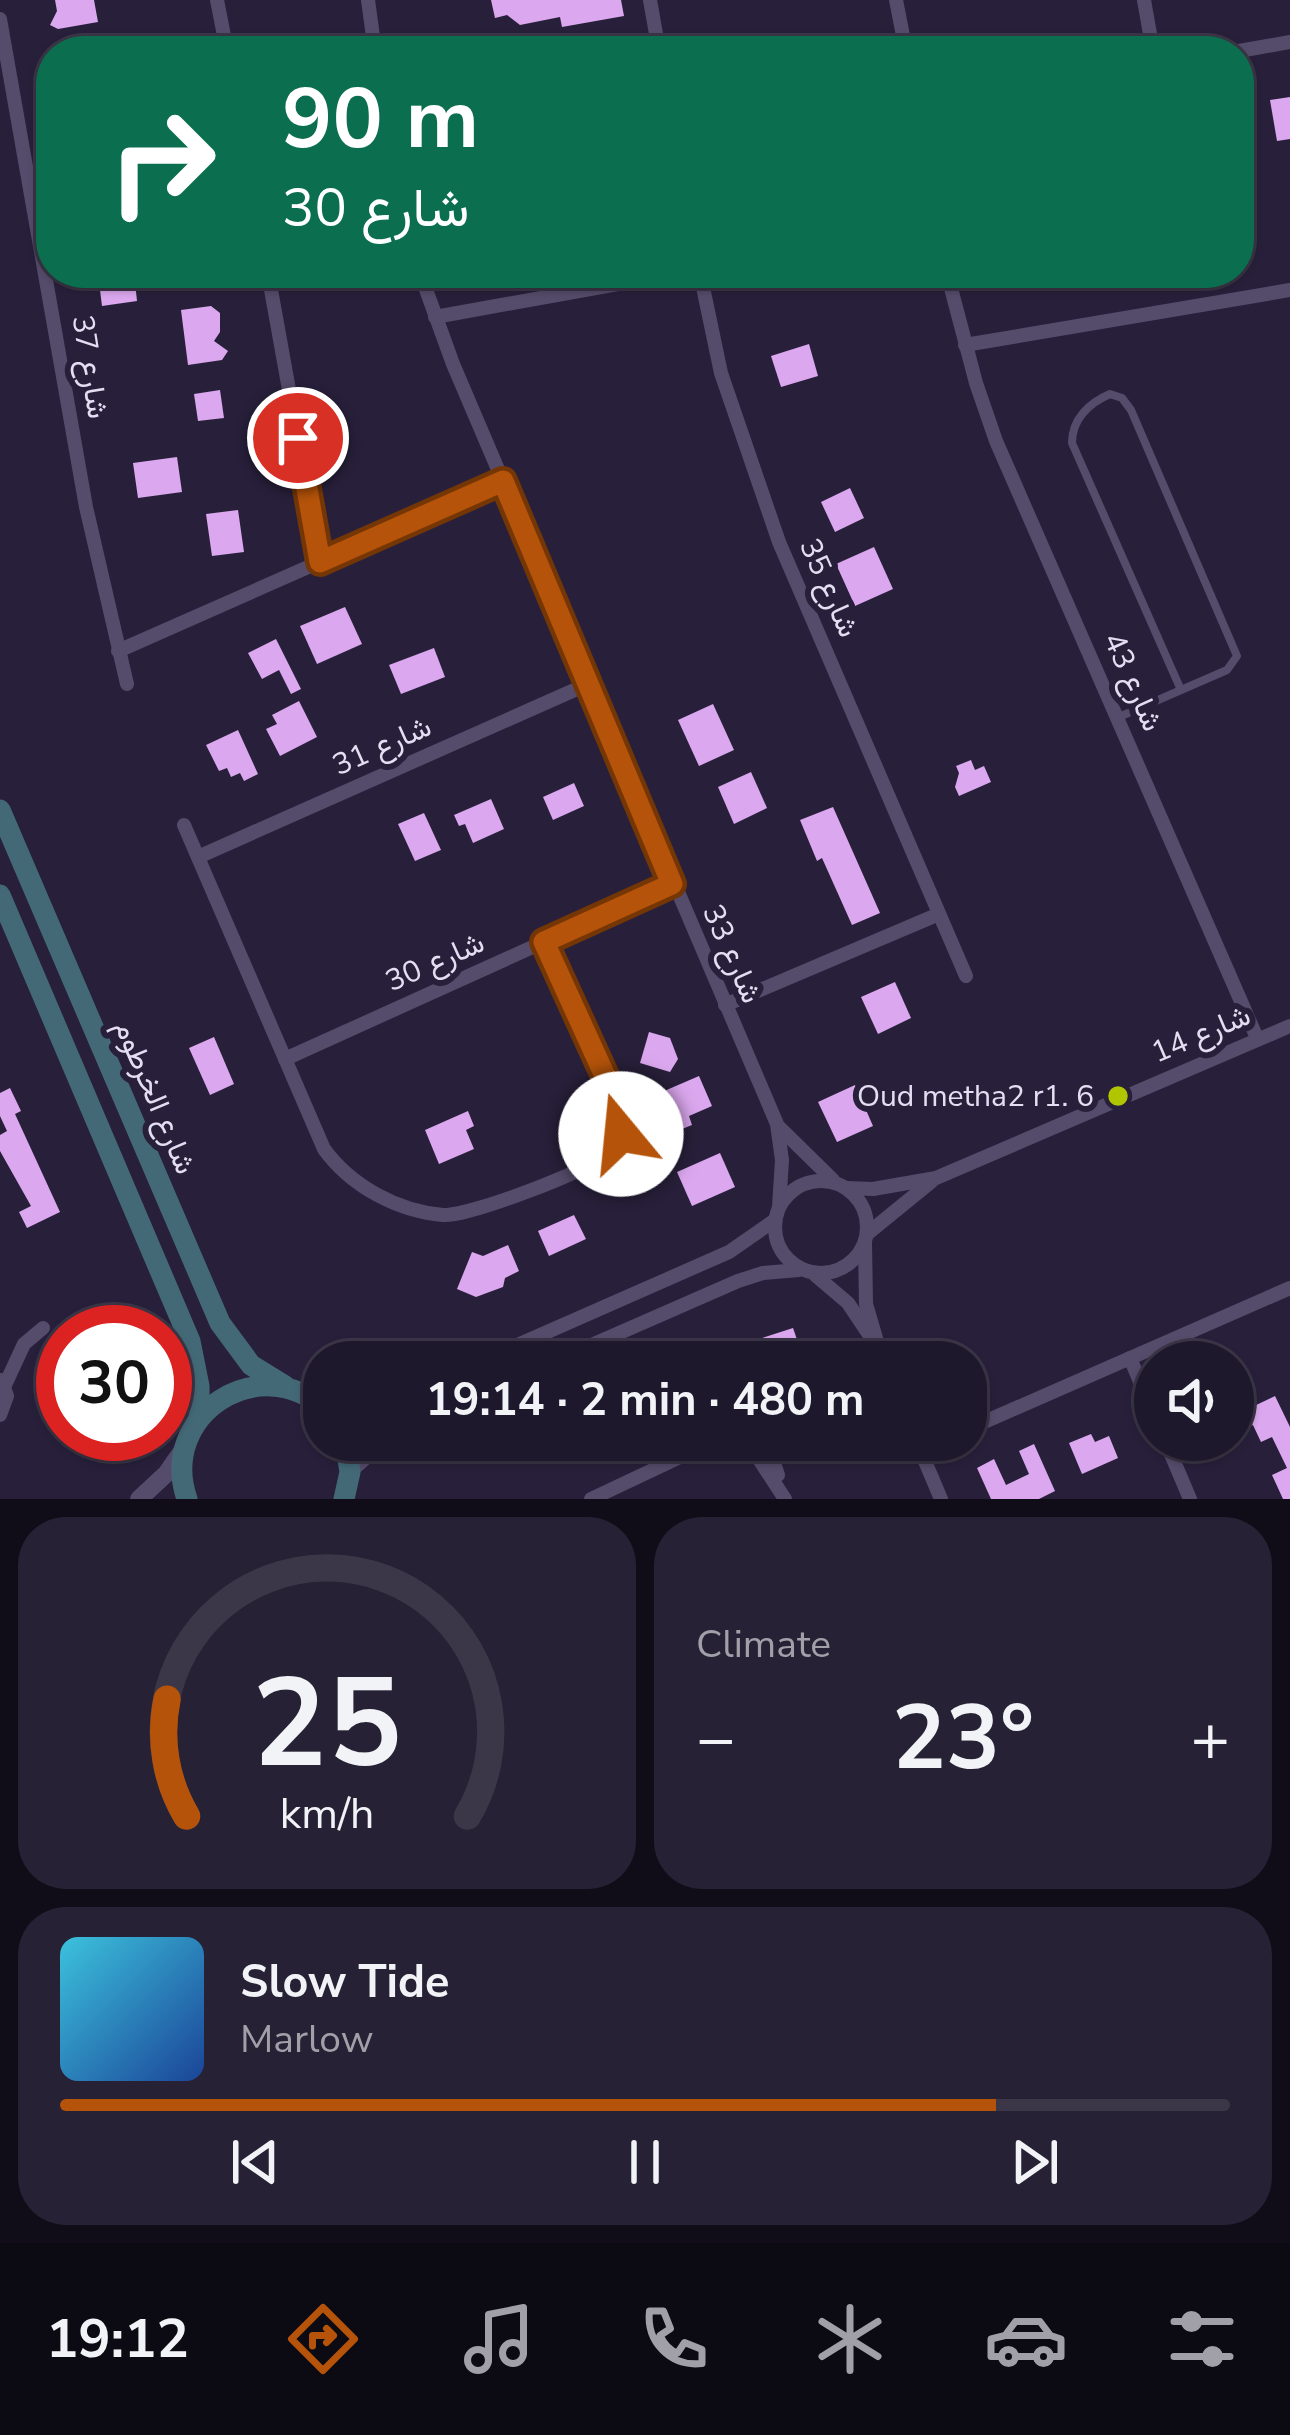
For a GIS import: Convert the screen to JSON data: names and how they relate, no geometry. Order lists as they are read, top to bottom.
{
  "streets": {
    "main road": ["شارع الخرطوم"],
    "street": [
      "شارع 37",
      "شارع 35",
      "شارع 43",
      "شارع 31",
      "شارع 33",
      "شارع 30",
      "شارع 14"
    ]
  },
  "crossings": [
    ["شارع 43", "شارع 14"],
    ["شارع 31", "شارع 33"],
    ["شارع 33", "شارع 30"],
    ["شارع 33", "شارع 14"]
  ],
  "places": ["Oud metha2 r1. 6"],
  "page": {
    "turn": ["90 m", "شارع 30"],
    "limit": "30",
    "trip": "19:14 · 2 min · 480 m",
    "tile": "Climate",
    "heat": ["−", "23°", "+"],
    "song": ["Slow Tide", "Marlow"],
    "tabs": "19:12",
    "gauge": ["25", "km/h"]
  }
}
